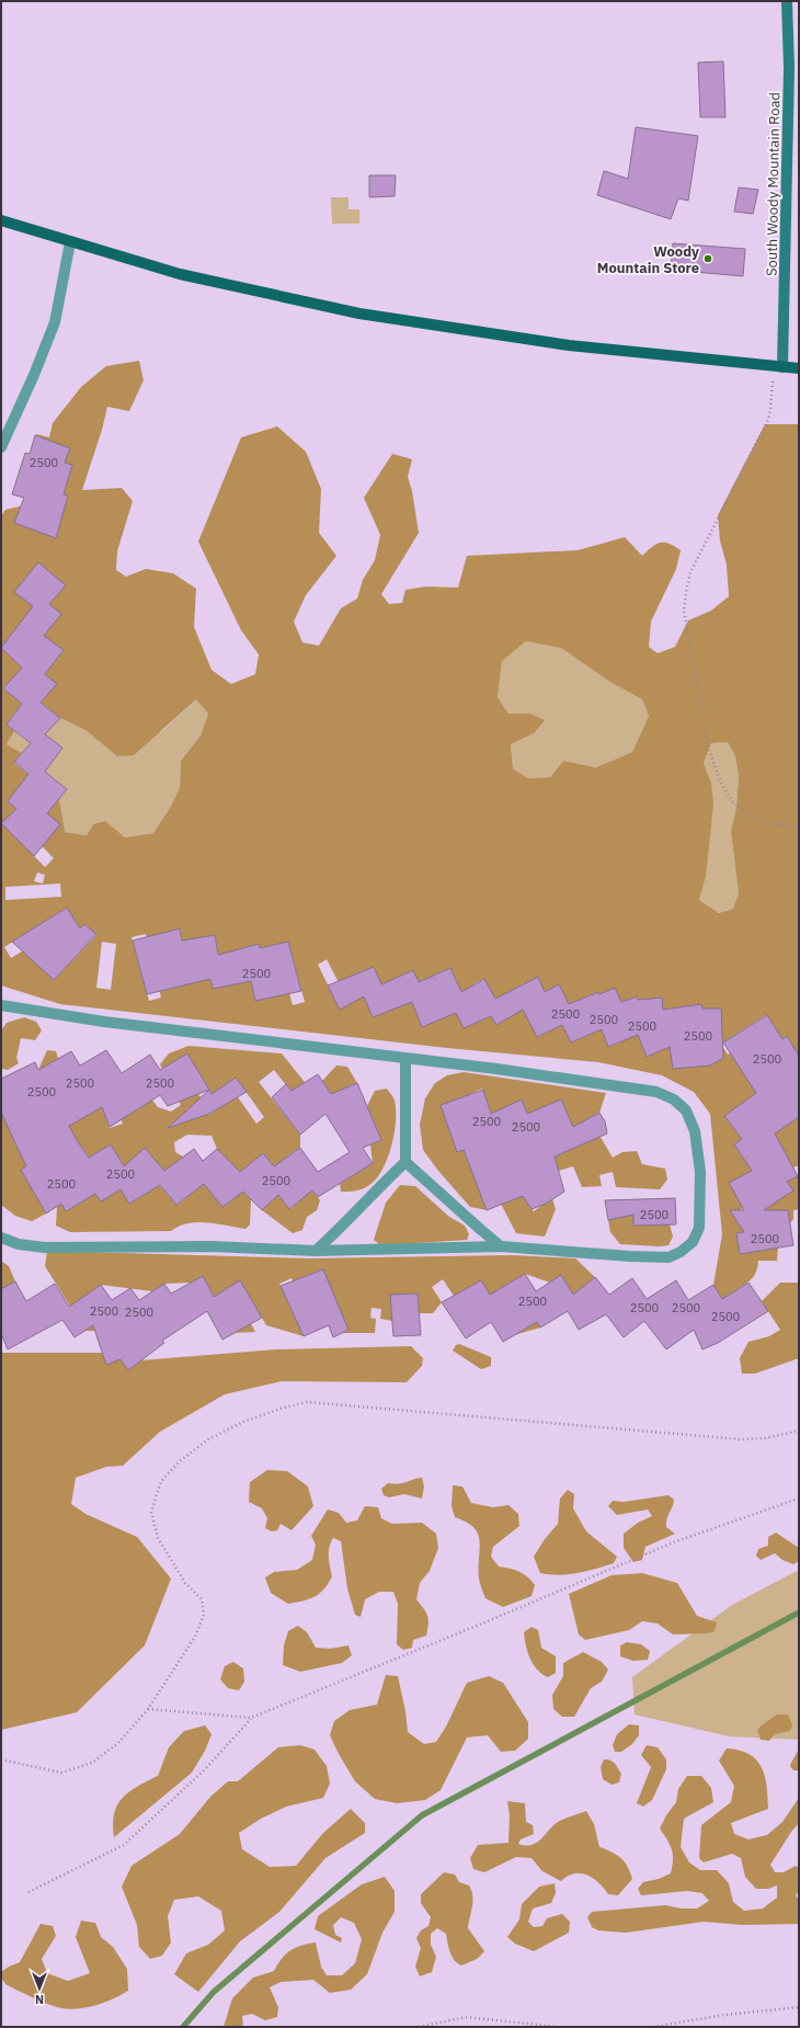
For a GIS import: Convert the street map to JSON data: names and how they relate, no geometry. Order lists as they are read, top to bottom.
{
  "streets": {
    "street": ["South Woody Mountain Road"]
  },
  "places": ["Woody Mountain Store"],
  "house_numbers": [
    "2500",
    "2500",
    "2500",
    "2500",
    "2500",
    "2500",
    "2500",
    "2500",
    "2500",
    "2500",
    "2500",
    "2500",
    "2500",
    "2500",
    "2500",
    "2500",
    "2500",
    "2500",
    "2500",
    "2500",
    "2500",
    "2500",
    "2500"
  ],
  "north": "bottom"
}
